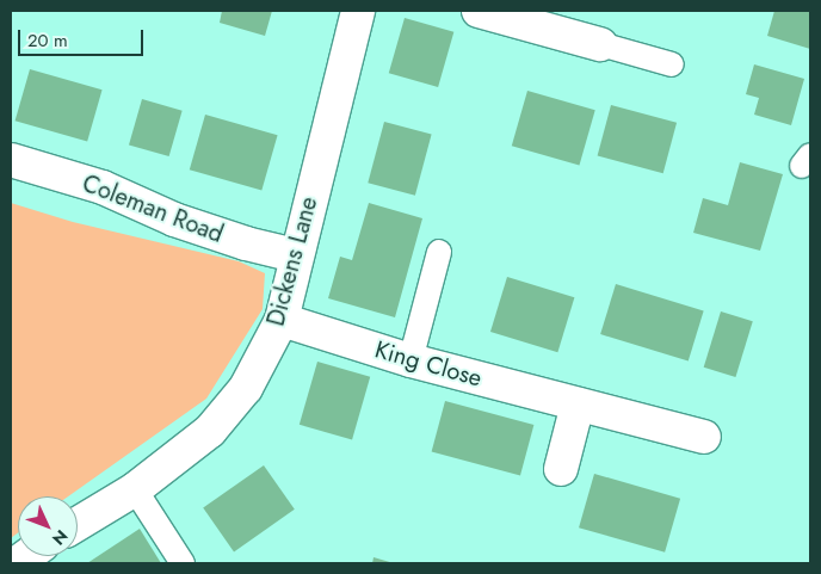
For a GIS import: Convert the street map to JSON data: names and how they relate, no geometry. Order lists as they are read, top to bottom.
{
  "streets": {
    "street": ["Coleman Road", "Dickens Lane", "King Close"]
  },
  "crossings": [
    ["Coleman Road", "Dickens Lane"],
    ["Dickens Lane", "King Close"]
  ],
  "scale_bar": "20 m",
  "north": "bottom right"
}
